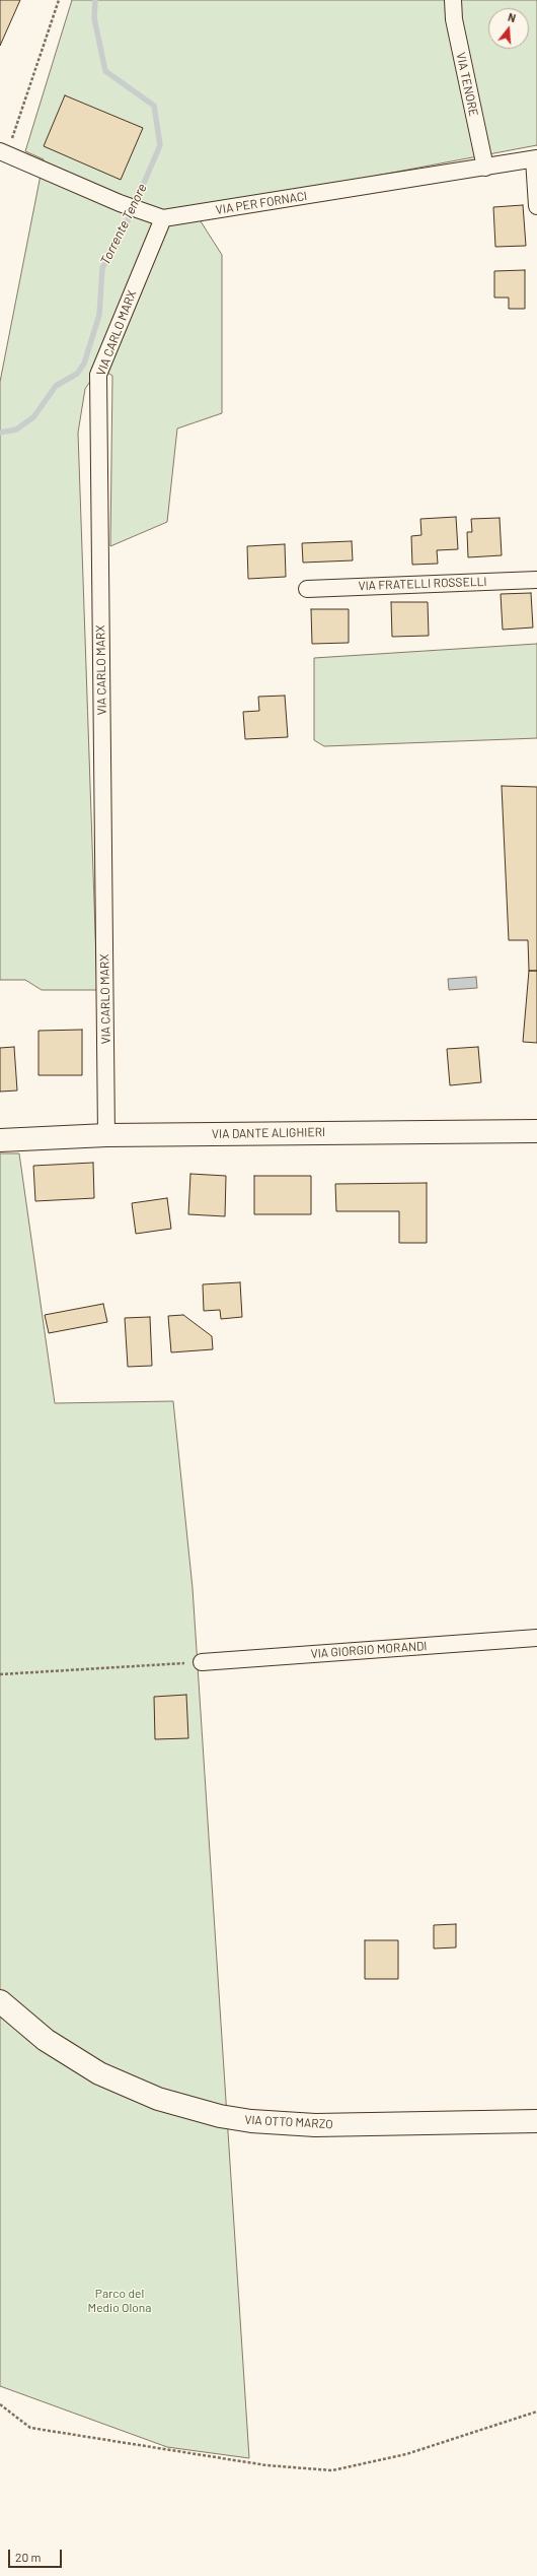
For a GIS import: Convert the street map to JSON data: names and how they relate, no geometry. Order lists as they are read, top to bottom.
{
  "streets": {
    "street": [
      "VIA TENORE",
      "VIA PER FORNACI",
      "VIA CARLO MARX",
      "VIA FRATELLI ROSSELLI",
      "VIA DANTE ALIGHIERI",
      "VIA GIORGIO MORANDI",
      "VIA OTTO MARZO"
    ]
  },
  "crossings": [
    ["VIA TENORE", "VIA PER FORNACI"],
    ["VIA PER FORNACI", "VIA CARLO MARX"],
    ["VIA CARLO MARX", "VIA DANTE ALIGHIERI"]
  ],
  "water": ["Torrente Tenore"],
  "parks": ["Parco del Medio Olona"],
  "scale_bar": "20 m",
  "north": "top"
}
